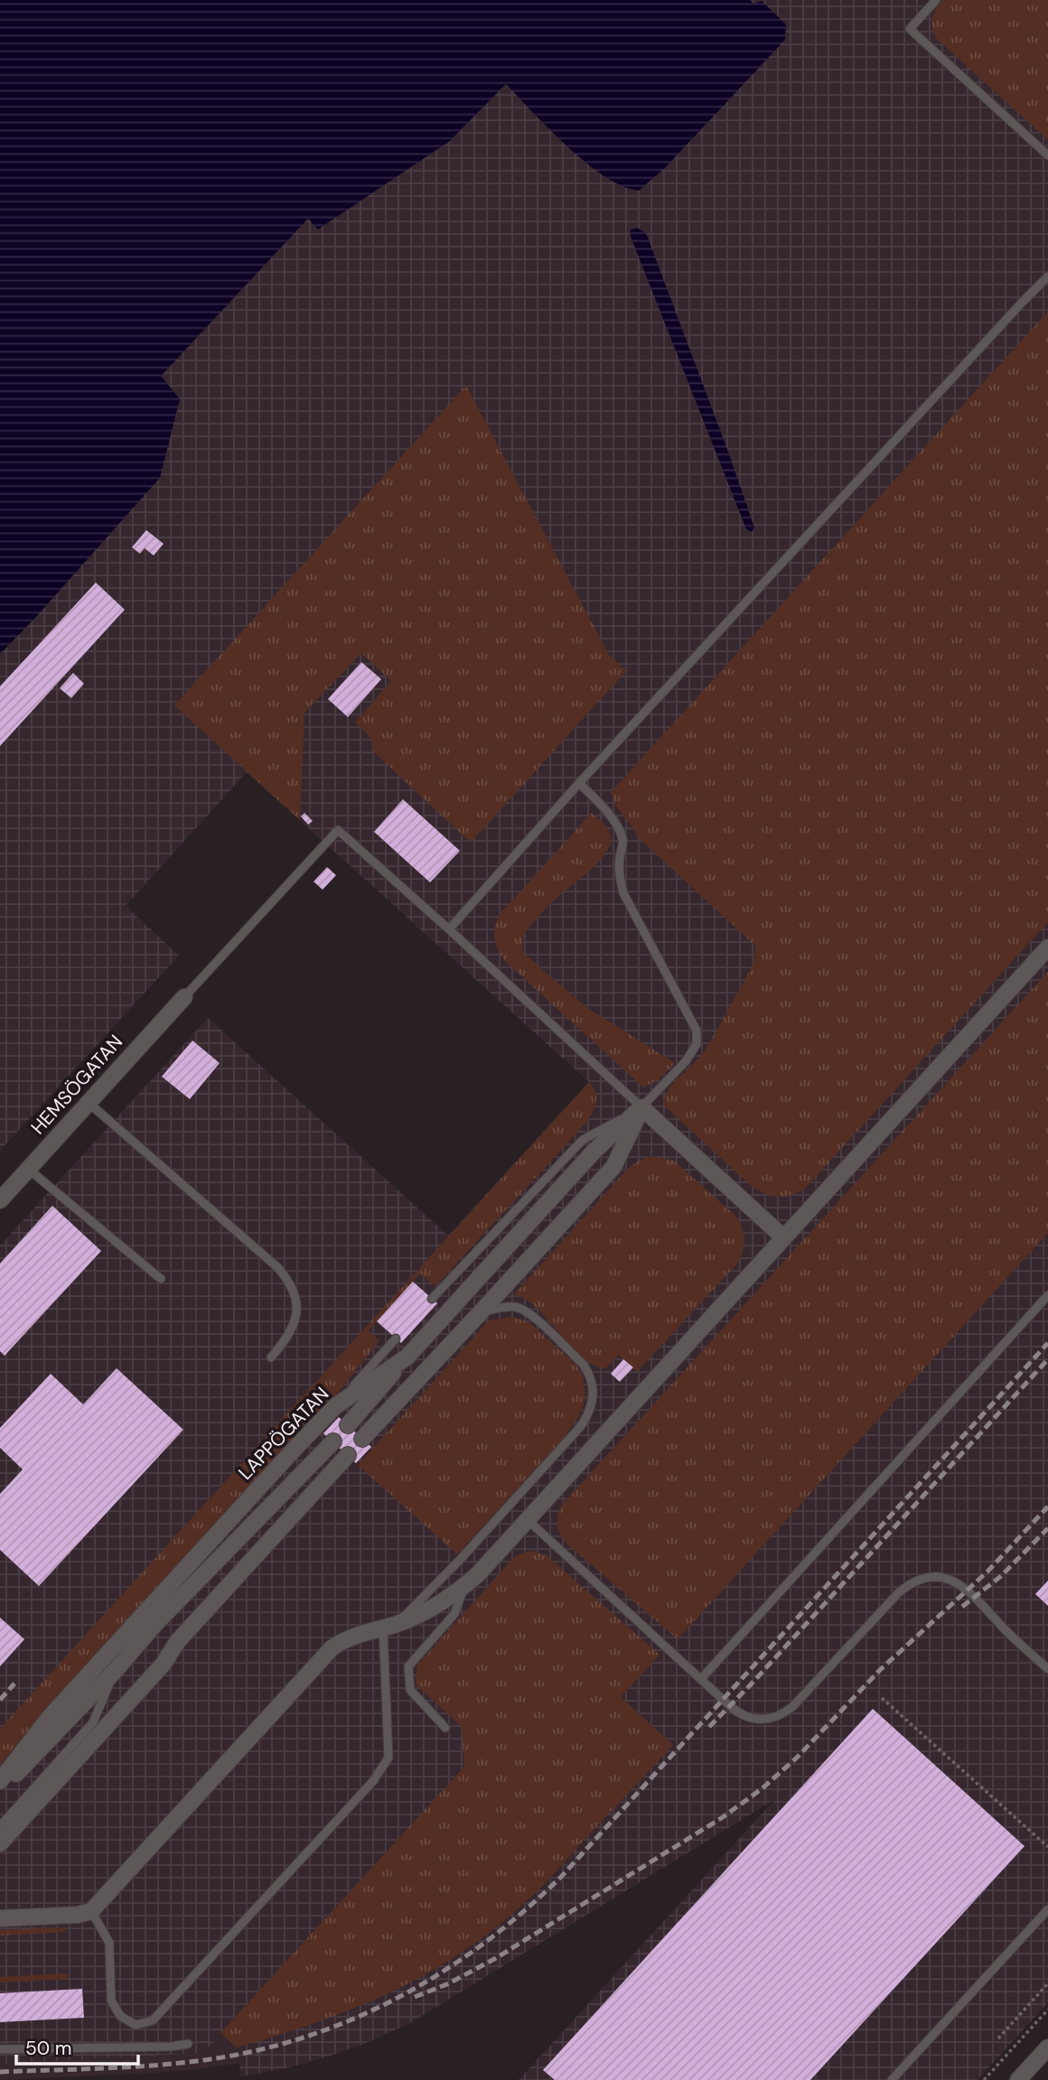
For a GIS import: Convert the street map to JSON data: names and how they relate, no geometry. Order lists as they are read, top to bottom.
{
  "streets": {
    "street": ["HEMSÖGATAN", "LAPPÖGATAN"]
  },
  "scale_bar": "50 m"
}
